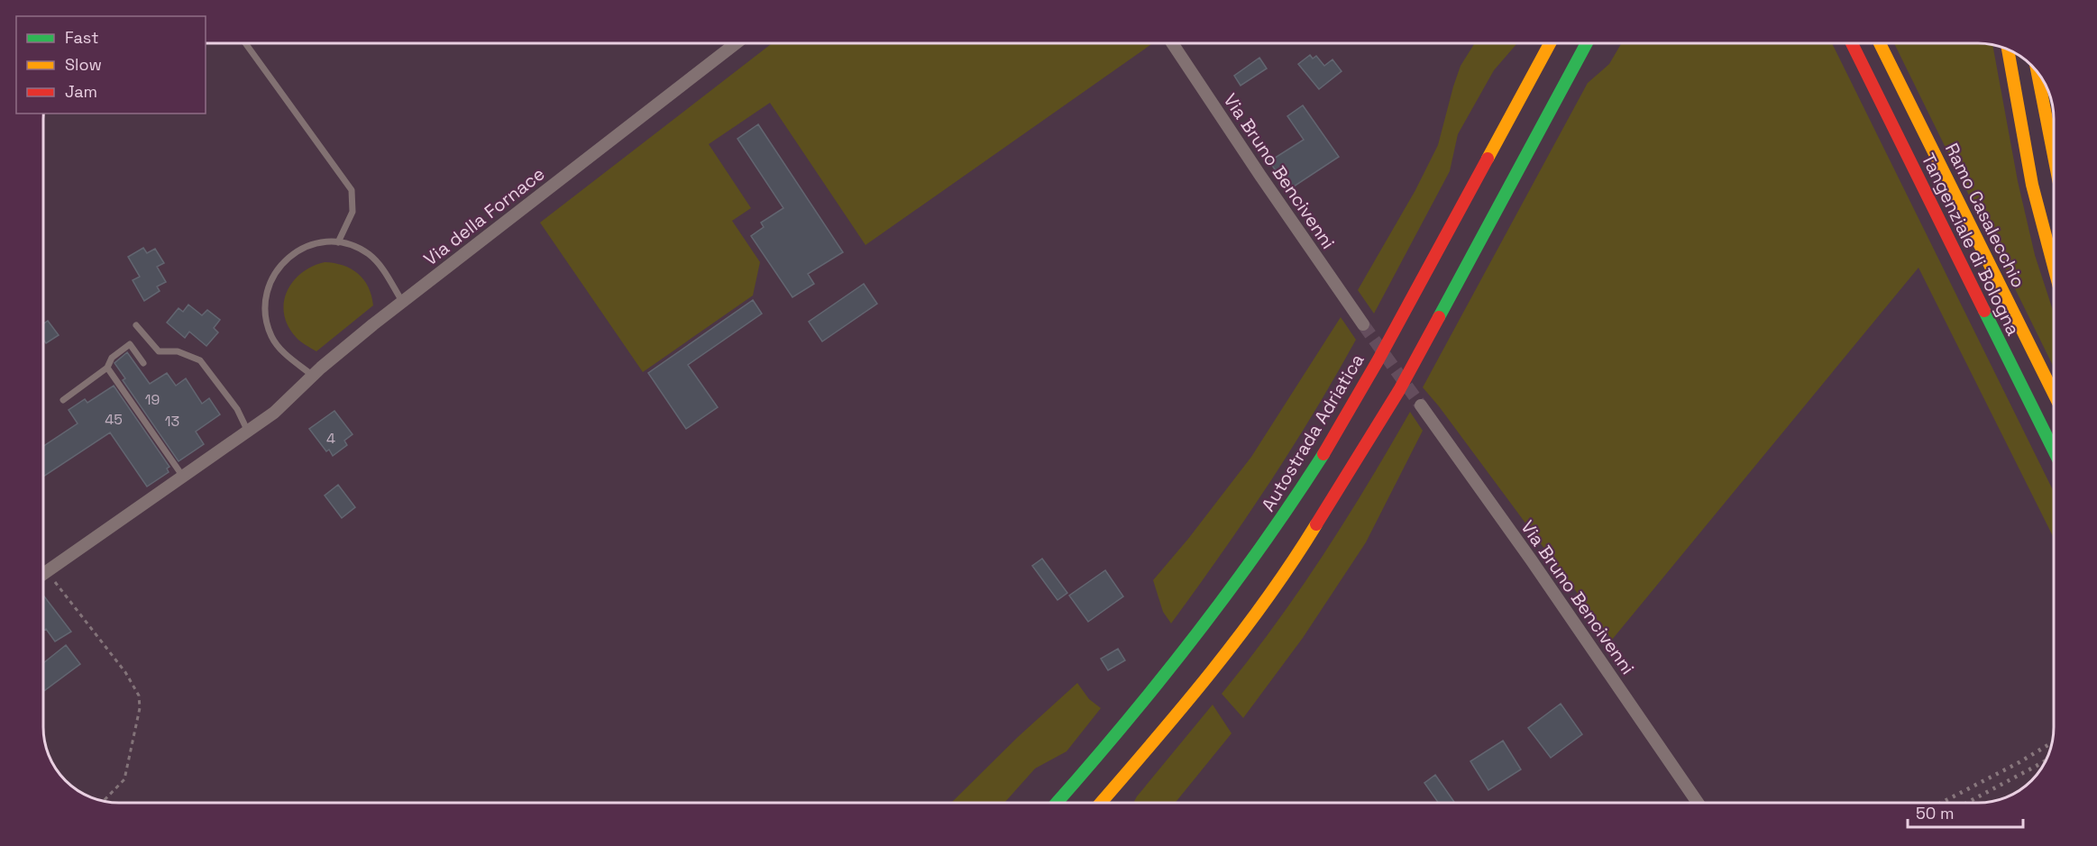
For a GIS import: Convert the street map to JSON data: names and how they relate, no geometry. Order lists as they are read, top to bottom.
{
  "streets": {
    "highway": ["Ramo Casalecchio", "Tangenziale di Bologna", "Autostrada Adriatica"],
    "street": ["Via Bruno Bencivenni", "Via della Fornace"]
  },
  "house_numbers": [
    "19",
    "45",
    "13",
    "4"
  ],
  "legend": ["Fast", "Slow", "Jam"],
  "scale_bar": "50 m"
}
